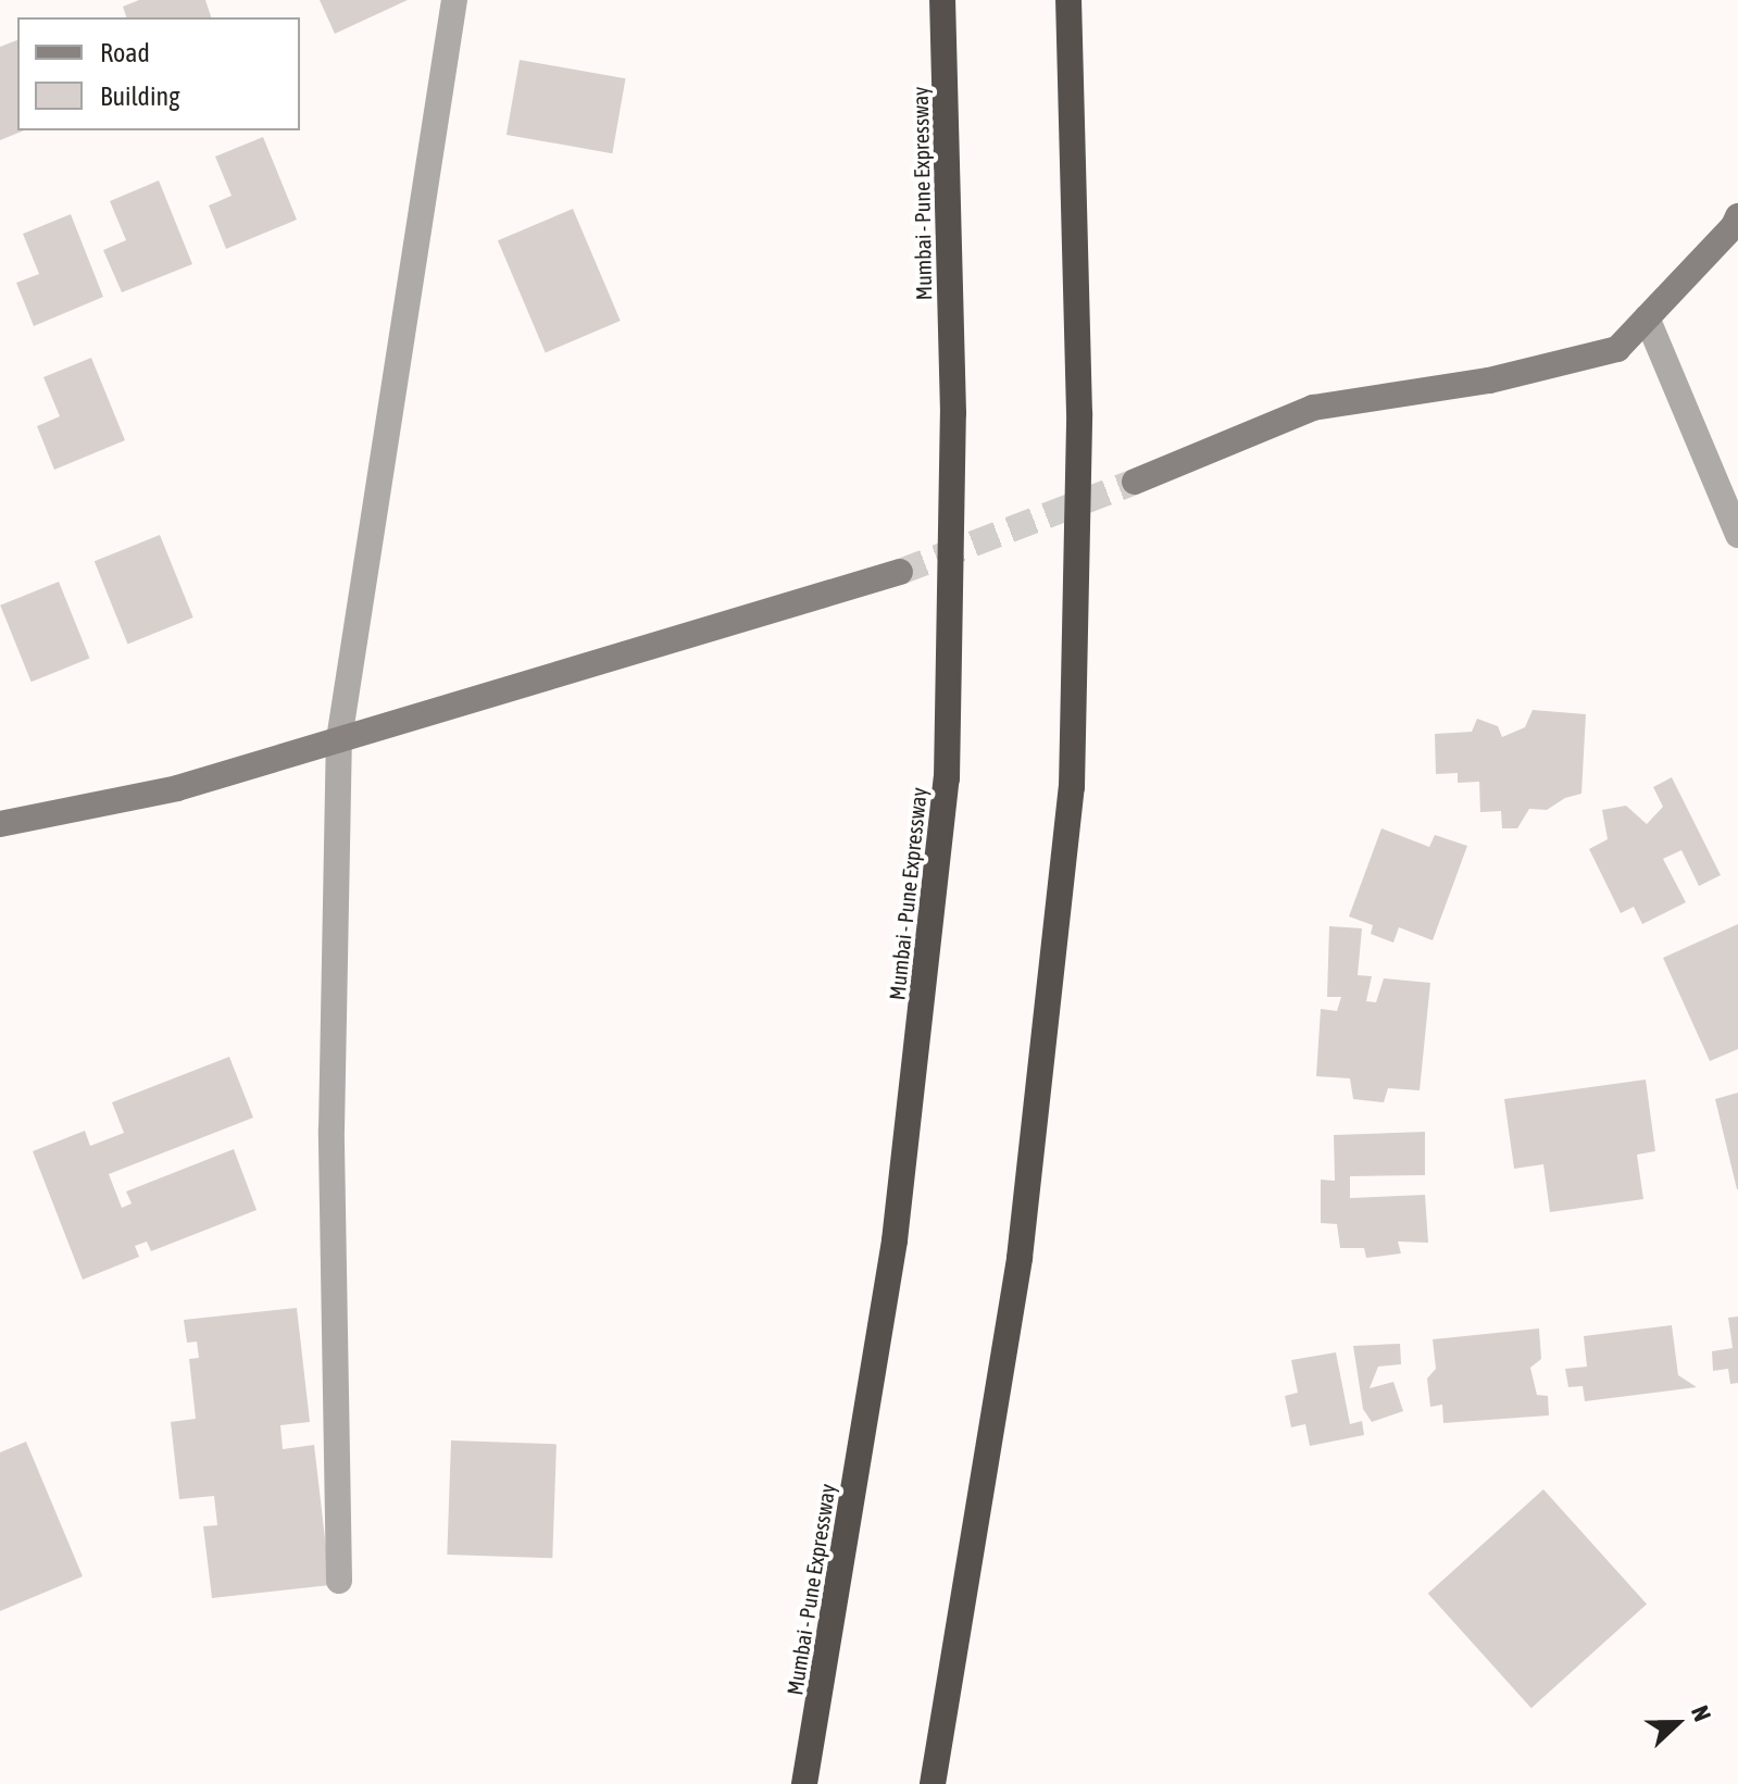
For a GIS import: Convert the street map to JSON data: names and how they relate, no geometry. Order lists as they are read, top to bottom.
{
  "streets": {
    "highway": ["Mumbai - Pune Expressway"]
  },
  "legend": ["Road", "Building"],
  "north": "right"
}
